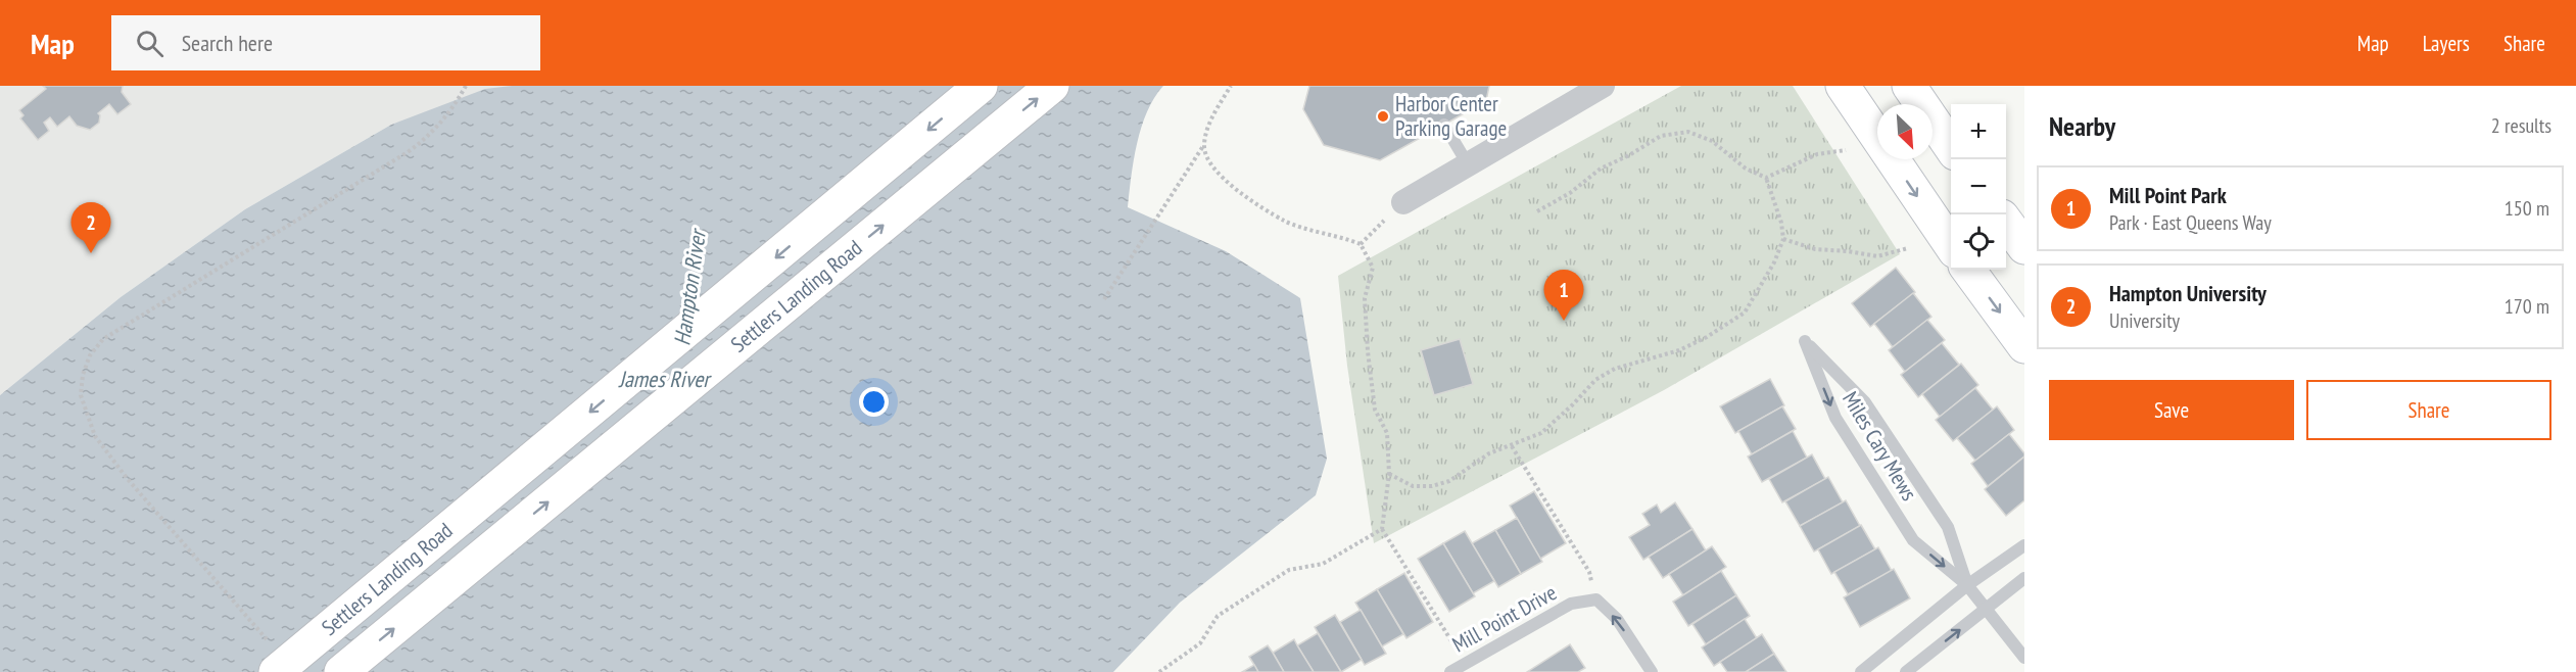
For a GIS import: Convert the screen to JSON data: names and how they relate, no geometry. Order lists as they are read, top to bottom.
{
  "streets": {
    "main road": ["Settlers Landing Road"],
    "lane": ["Miles Cary Mews", "Mill Point Drive"]
  },
  "water": ["Hampton River", "James River"],
  "places": ["Harbor Center Parking Garage"],
  "north": "bottom right",
  "page": {
    "header": "Map",
    "search": "Search here",
    "nav": ["Map", "Layers", "Share"],
    "heading": ["Nearby", "2 results"],
    "map_buttons": ["+", "−"],
    "list": [
      {
        "mark": "1",
        "name": "Mill Point Park",
        "note": "Park · East Queens Way",
        "value": "150 m"
      },
      {
        "mark": "2",
        "name": "Hampton University",
        "note": "University",
        "value": "170 m"
      }
    ],
    "pins": ["2", "1"],
    "buttons": ["Save", "Share"]
  }
}
